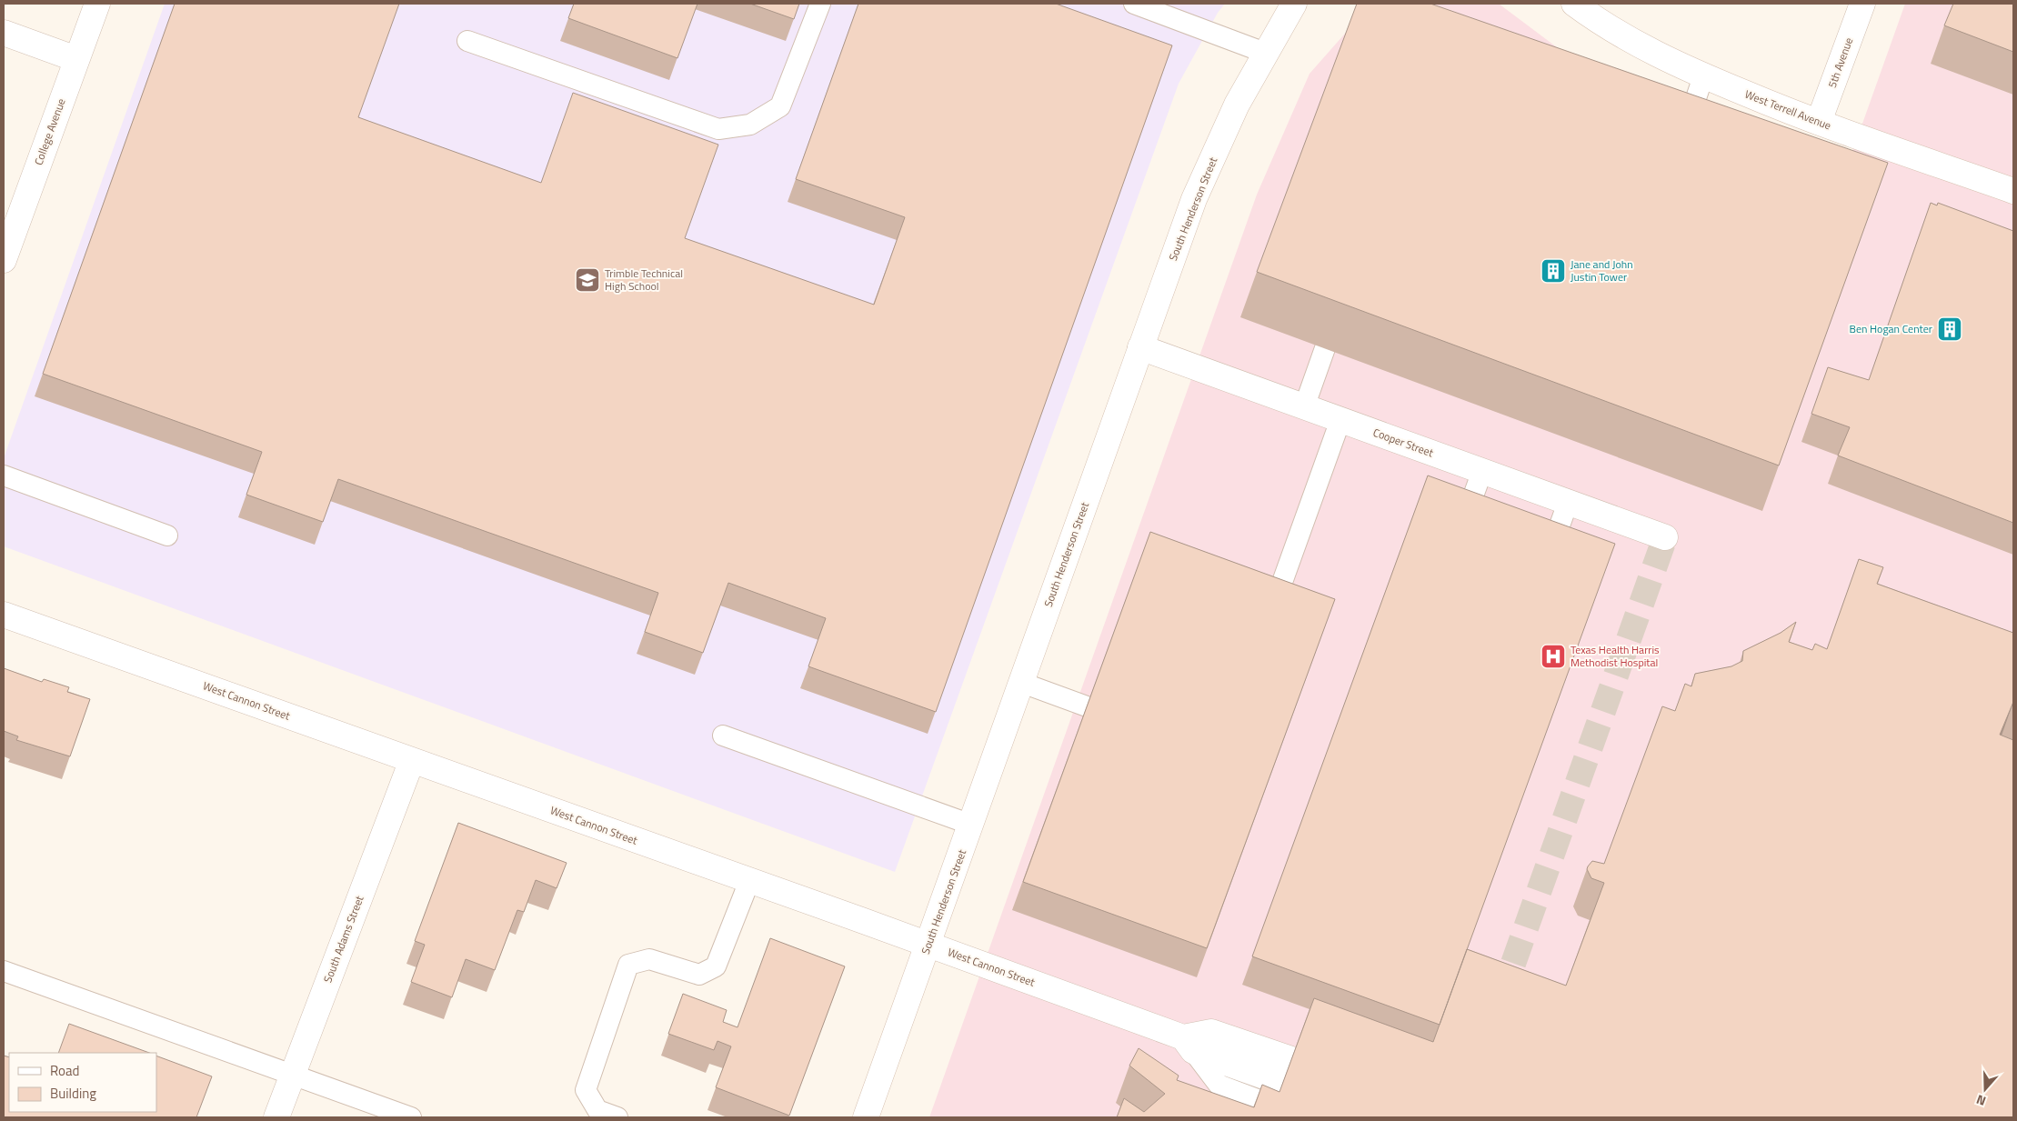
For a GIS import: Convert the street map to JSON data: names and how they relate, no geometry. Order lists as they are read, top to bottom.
{
  "streets": {
    "street": [
      "5th Avenue",
      "West Terrell Avenue",
      "College Avenue",
      "South Henderson Street",
      "Cooper Street",
      "West Cannon Street",
      "South Adams Street"
    ]
  },
  "crossings": [
    ["5th Avenue", "West Terrell Avenue"],
    ["South Henderson Street", "Cooper Street"],
    ["South Henderson Street", "West Cannon Street"],
    ["West Cannon Street", "South Adams Street"]
  ],
  "places": {
    "building": ["Jane and John Justin Tower", "Ben Hogan Center"],
    "school or university": ["Trimble Technical High School"],
    "hospital": ["Texas Health Harris Methodist Hospital"]
  },
  "legend": ["Road", "Building"],
  "north": "bottom"
}
